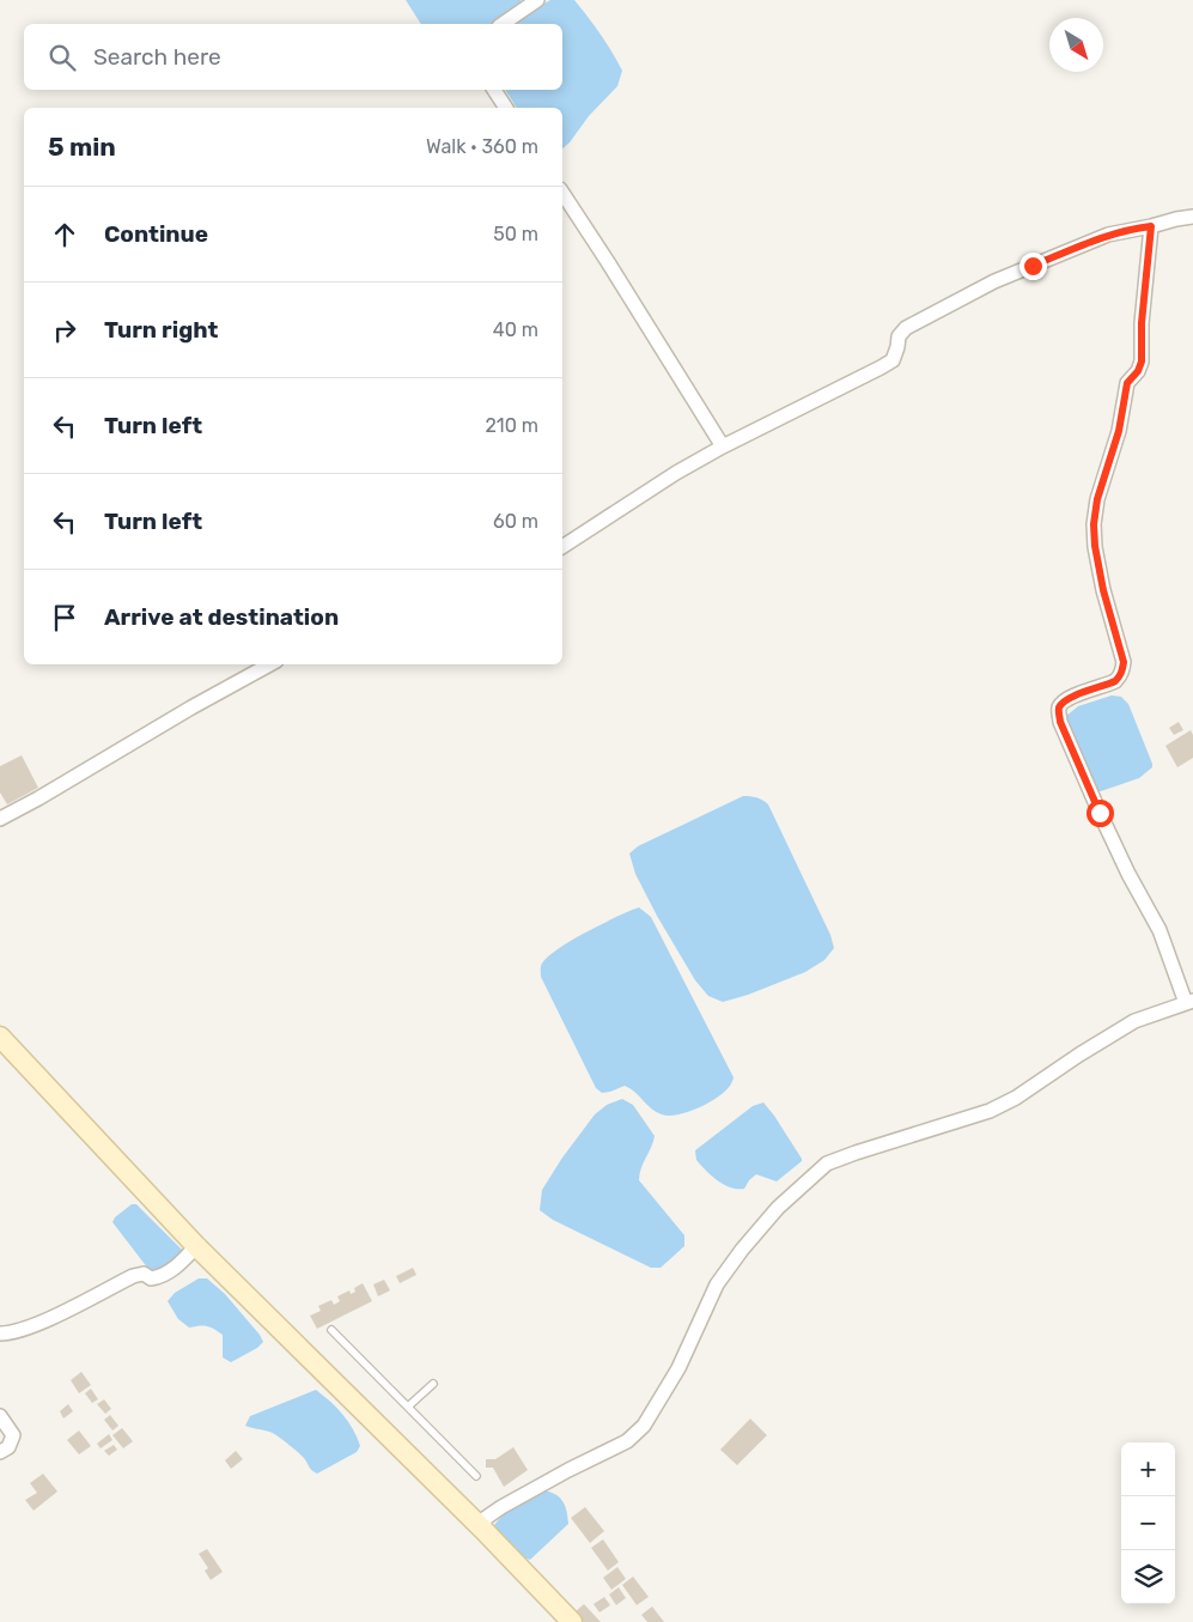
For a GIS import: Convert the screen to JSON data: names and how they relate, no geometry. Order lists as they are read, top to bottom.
{
  "north": "bottom right",
  "page": {
    "search": "Search here",
    "heading": ["5 min", "Walk · 360 m"],
    "list": [
      ["Continue", "50 m"],
      ["Turn right", "40 m"],
      ["Turn left", "210 m"],
      ["Turn left", "60 m"],
      "Arrive at destination"
    ],
    "map_buttons": ["+", "−"]
  }
}
